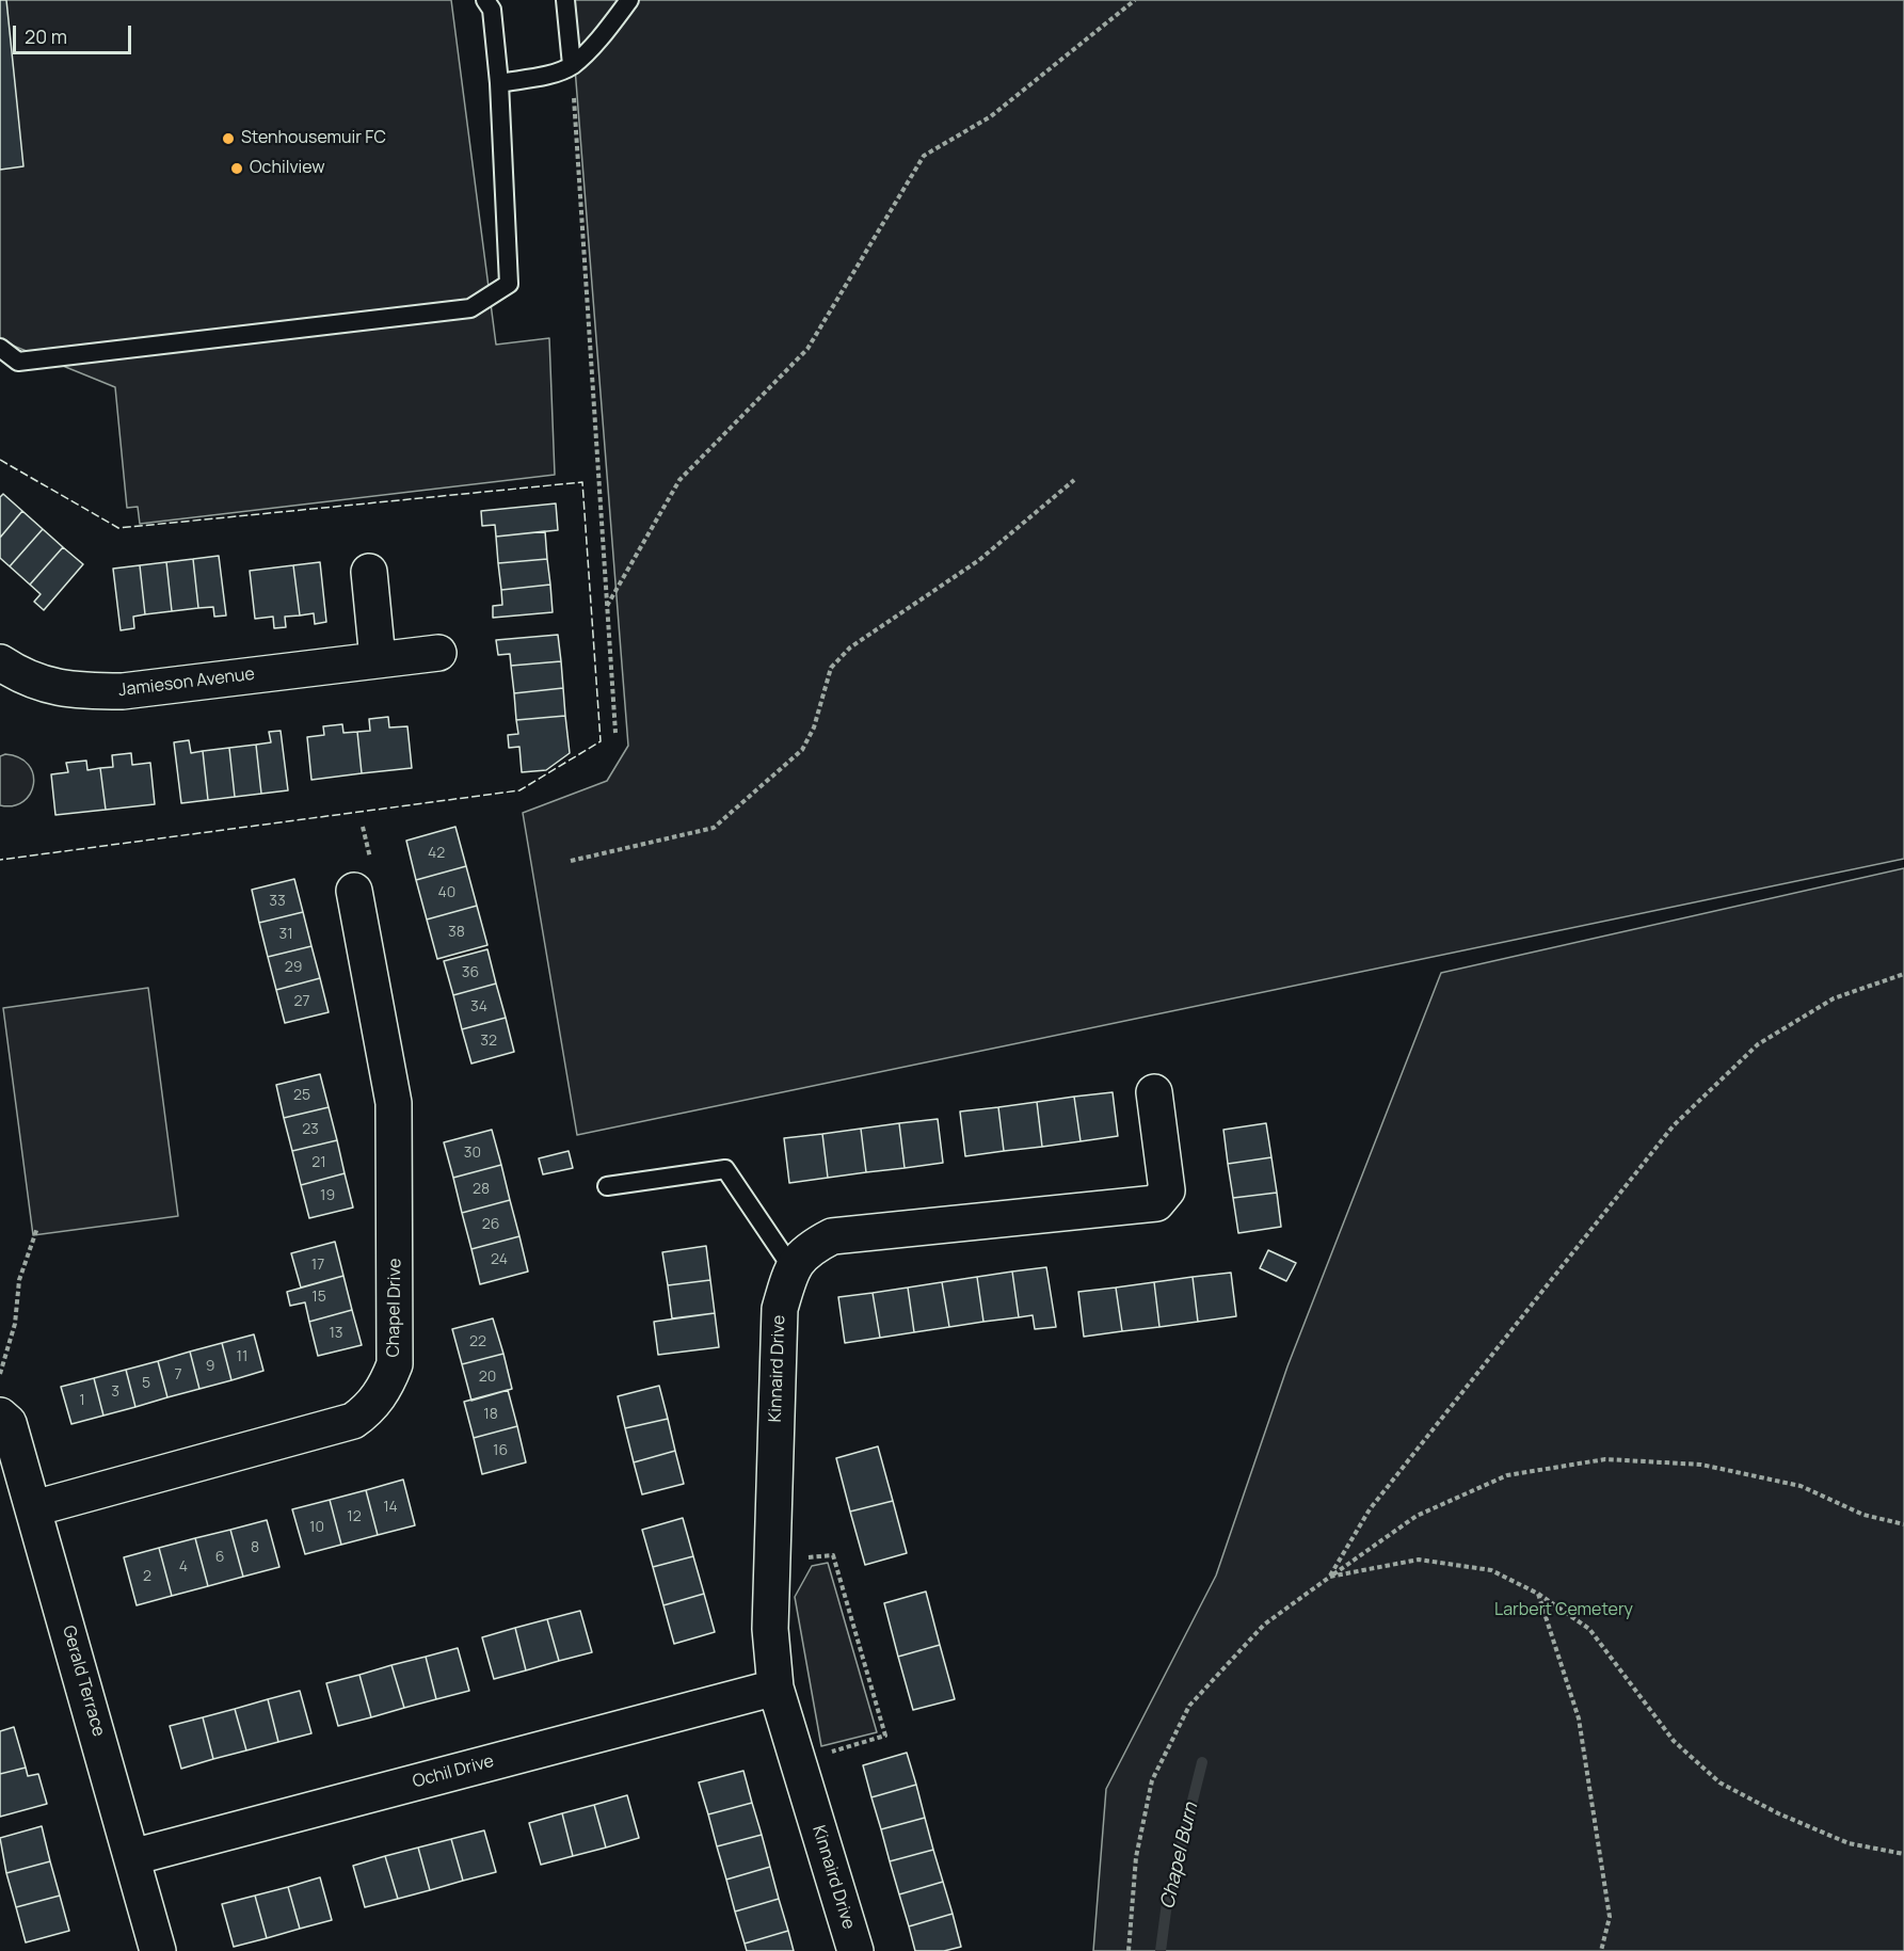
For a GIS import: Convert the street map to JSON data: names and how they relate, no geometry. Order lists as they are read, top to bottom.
{
  "streets": {
    "street": [
      "Jamieson Avenue",
      "Chapel Drive",
      "Kinnaird Drive",
      "Gerald Terrace",
      "Ochil Drive"
    ]
  },
  "crossings": [
    ["Chapel Drive", "Gerald Terrace"],
    ["Kinnaird Drive", "Ochil Drive"],
    ["Gerald Terrace", "Ochil Drive"]
  ],
  "water": ["Chapel Burn"],
  "parks": ["Larbert Cemetery"],
  "places": ["Stenhousemuir FC", "Ochilview"],
  "house_numbers": [
    "42",
    "40",
    "33",
    "38",
    "31",
    "29",
    "36",
    "27",
    "34",
    "32",
    "25",
    "23",
    "30",
    "21",
    "28",
    "19",
    "26",
    "24",
    "17",
    "15",
    "13",
    "22",
    "11",
    "9",
    "7",
    "20",
    "5",
    "3",
    "1",
    "18",
    "16",
    "14",
    "12",
    "10",
    "8",
    "6",
    "4",
    "2"
  ],
  "scale_bar": "20 m"
}
